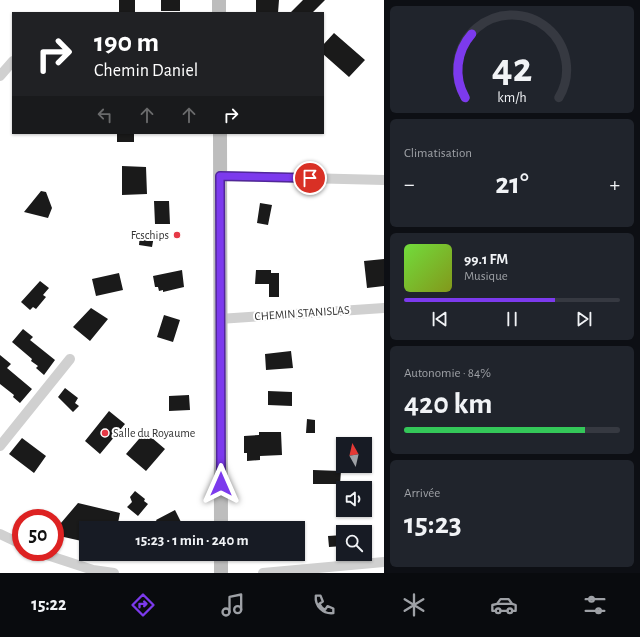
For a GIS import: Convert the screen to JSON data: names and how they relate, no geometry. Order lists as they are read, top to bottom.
{
  "streets": {
    "street": ["CHEMIN STANISLAS"]
  },
  "places": ["Fcschips", "Salle du Royaume"],
  "north": "top",
  "page": {
    "turn": ["190 m", "Chemin Daniel"],
    "tile": [
      "Climatisation",
      ["Autonomie · 84%", "420 km"],
      ["Arrivée", "15:23"]
    ],
    "heat": ["−", "21°", "+"],
    "song": ["99.1 FM", "Musique"],
    "limit": "50",
    "trip": "15:23 · 1 min · 240 m",
    "tabs": "15:22",
    "gauge": ["42", "km/h"]
  }
}
